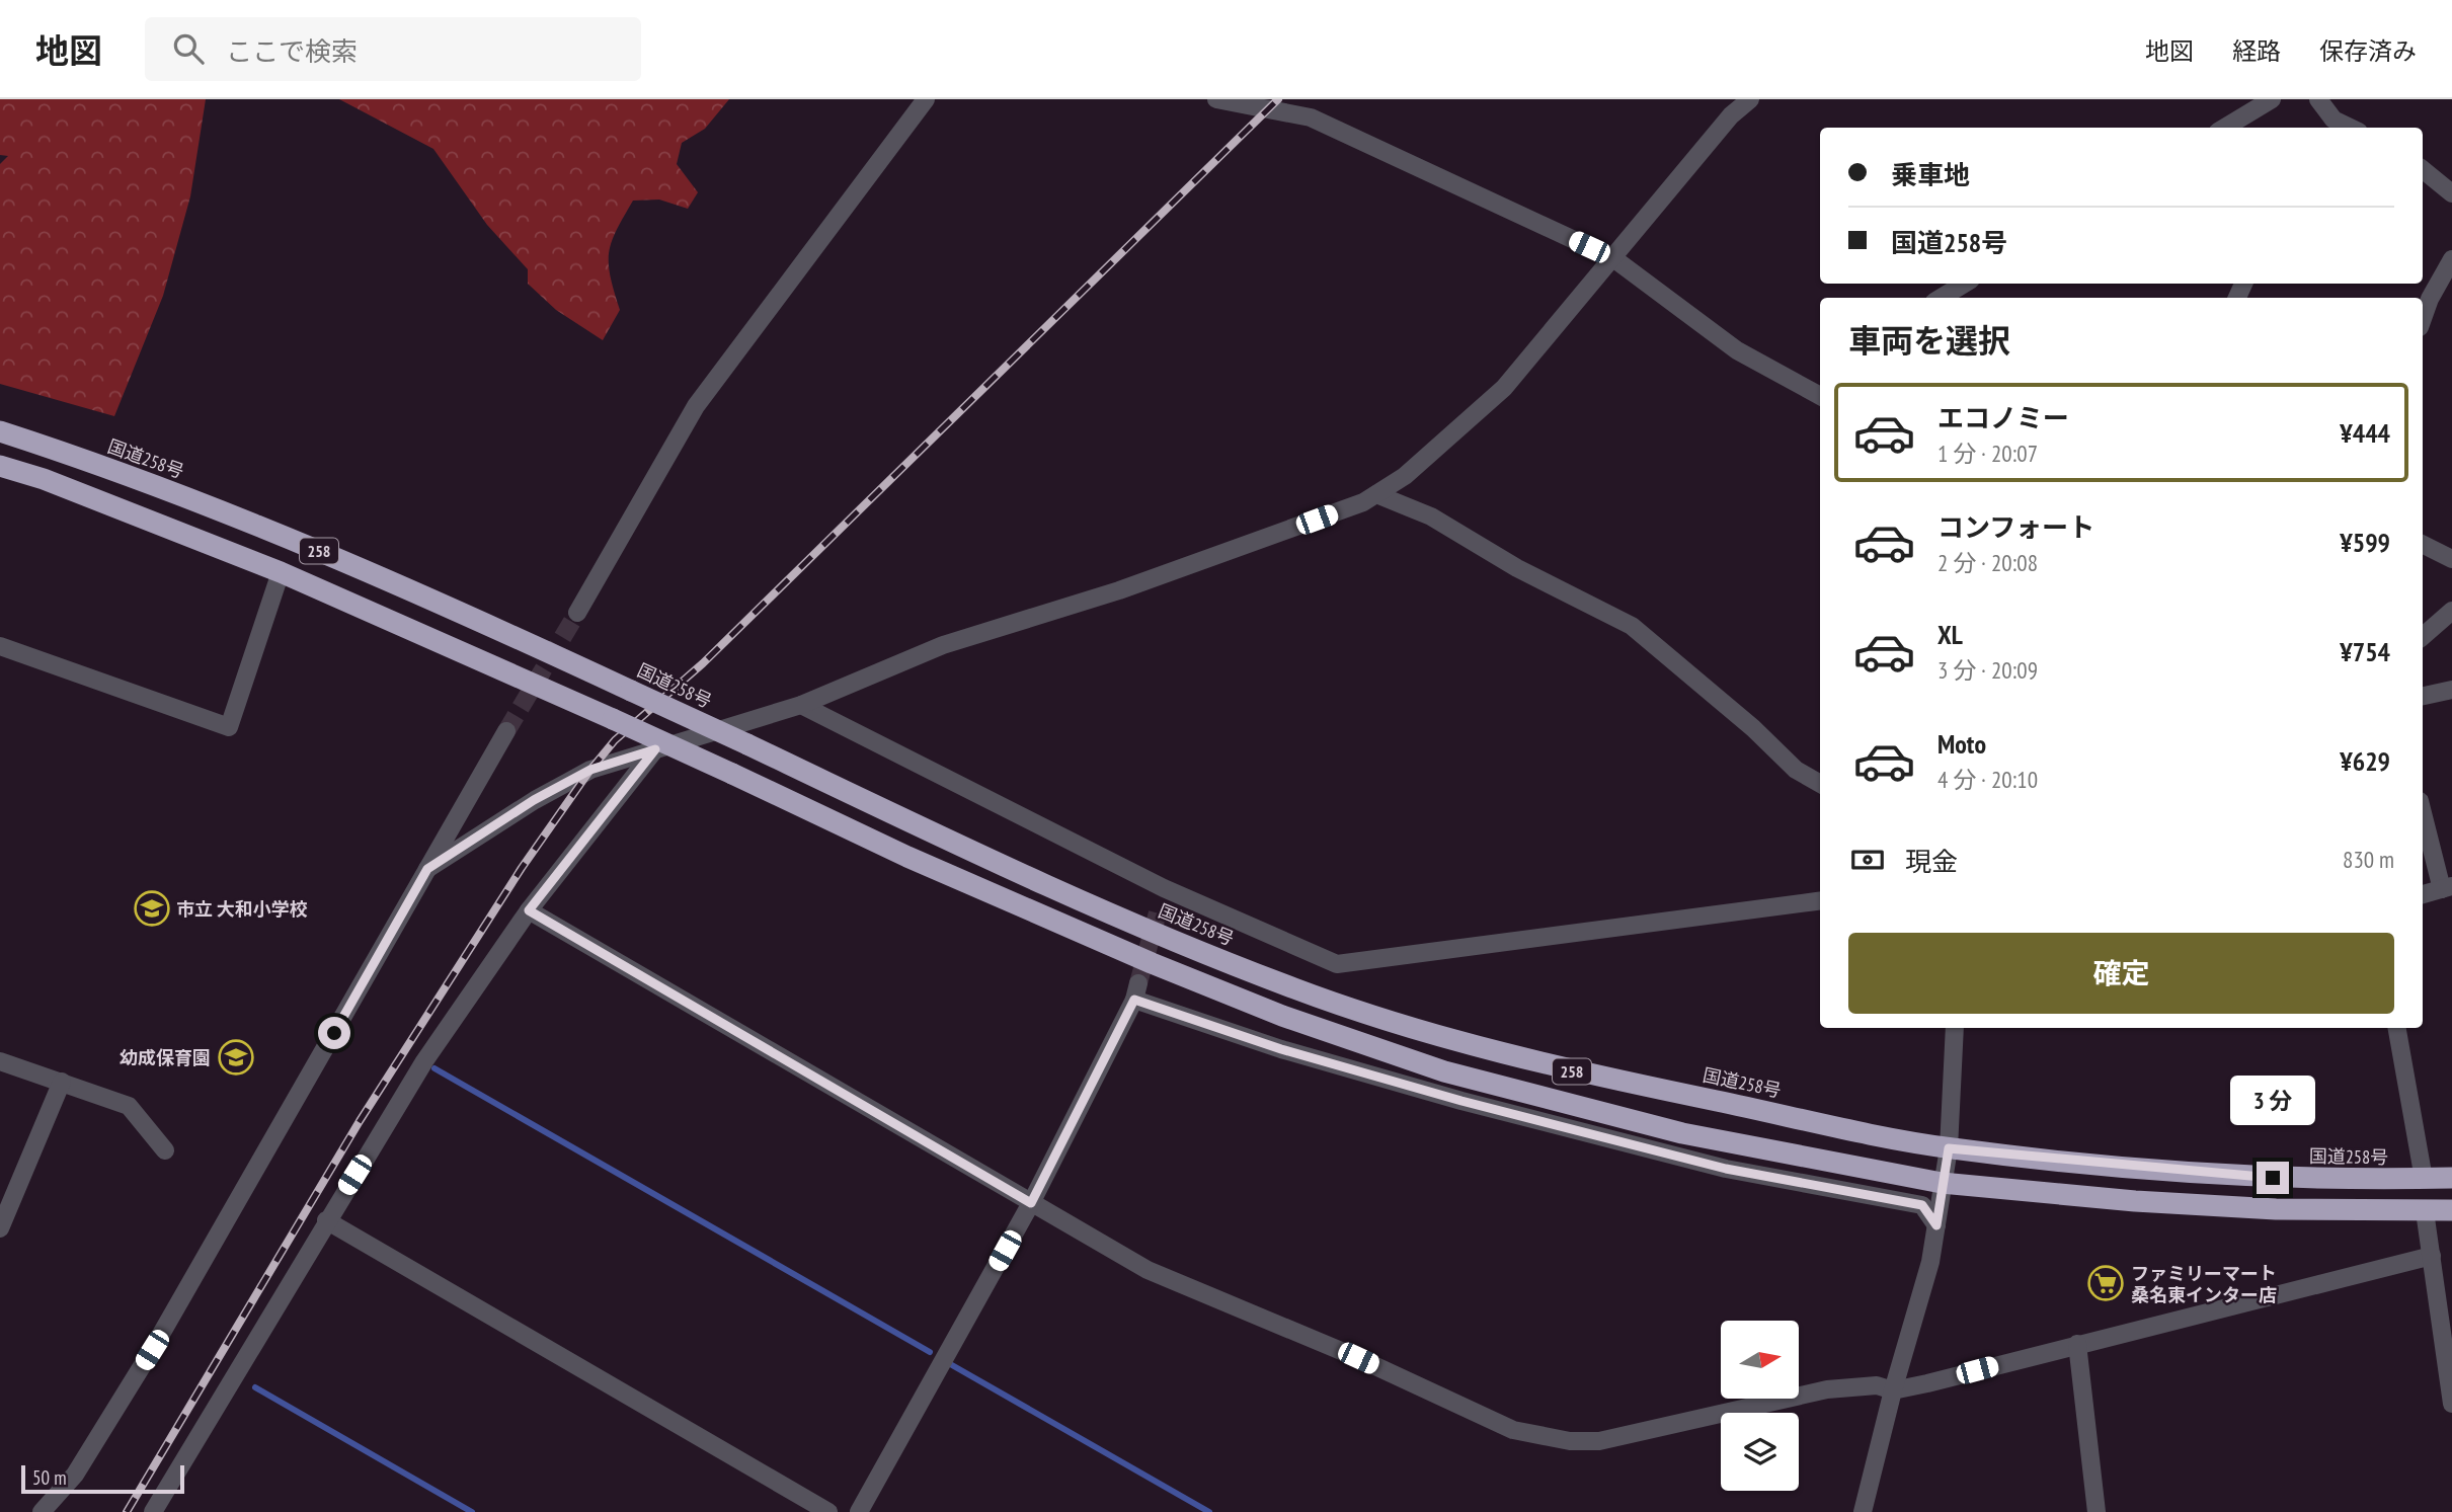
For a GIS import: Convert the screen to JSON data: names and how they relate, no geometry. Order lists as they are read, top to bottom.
{
  "streets": {
    "highway": ["国道258号", "258"]
  },
  "places": {
    "school or university": ["市立 大和小学校", "幼成保育園"],
    "supermarket": ["ファミリーマート 桑名東インター店"]
  },
  "scale_bar": "50 m",
  "north": "right",
  "page": {
    "header": "地図",
    "search": "ここで検索",
    "nav": ["地図", "経路", "保存済み"],
    "banner": ["乗車地", "国道258号"],
    "heading": "車両を選択",
    "list": [
      {
        "name": "エコノミー",
        "note": "1 分 · 20:07",
        "value": "¥444"
      },
      {
        "name": "コンフォート",
        "note": "2 分 · 20:08",
        "value": "¥599"
      },
      {
        "name": "XL",
        "note": "3 分 · 20:09",
        "value": "¥754"
      },
      {
        "name": "Moto",
        "note": "4 分 · 20:10",
        "value": "¥629"
      }
    ],
    "pay": ["現金", "830 m"],
    "buttons": "確定",
    "bubble": "3 分",
    "scale": "50 m"
  }
}
